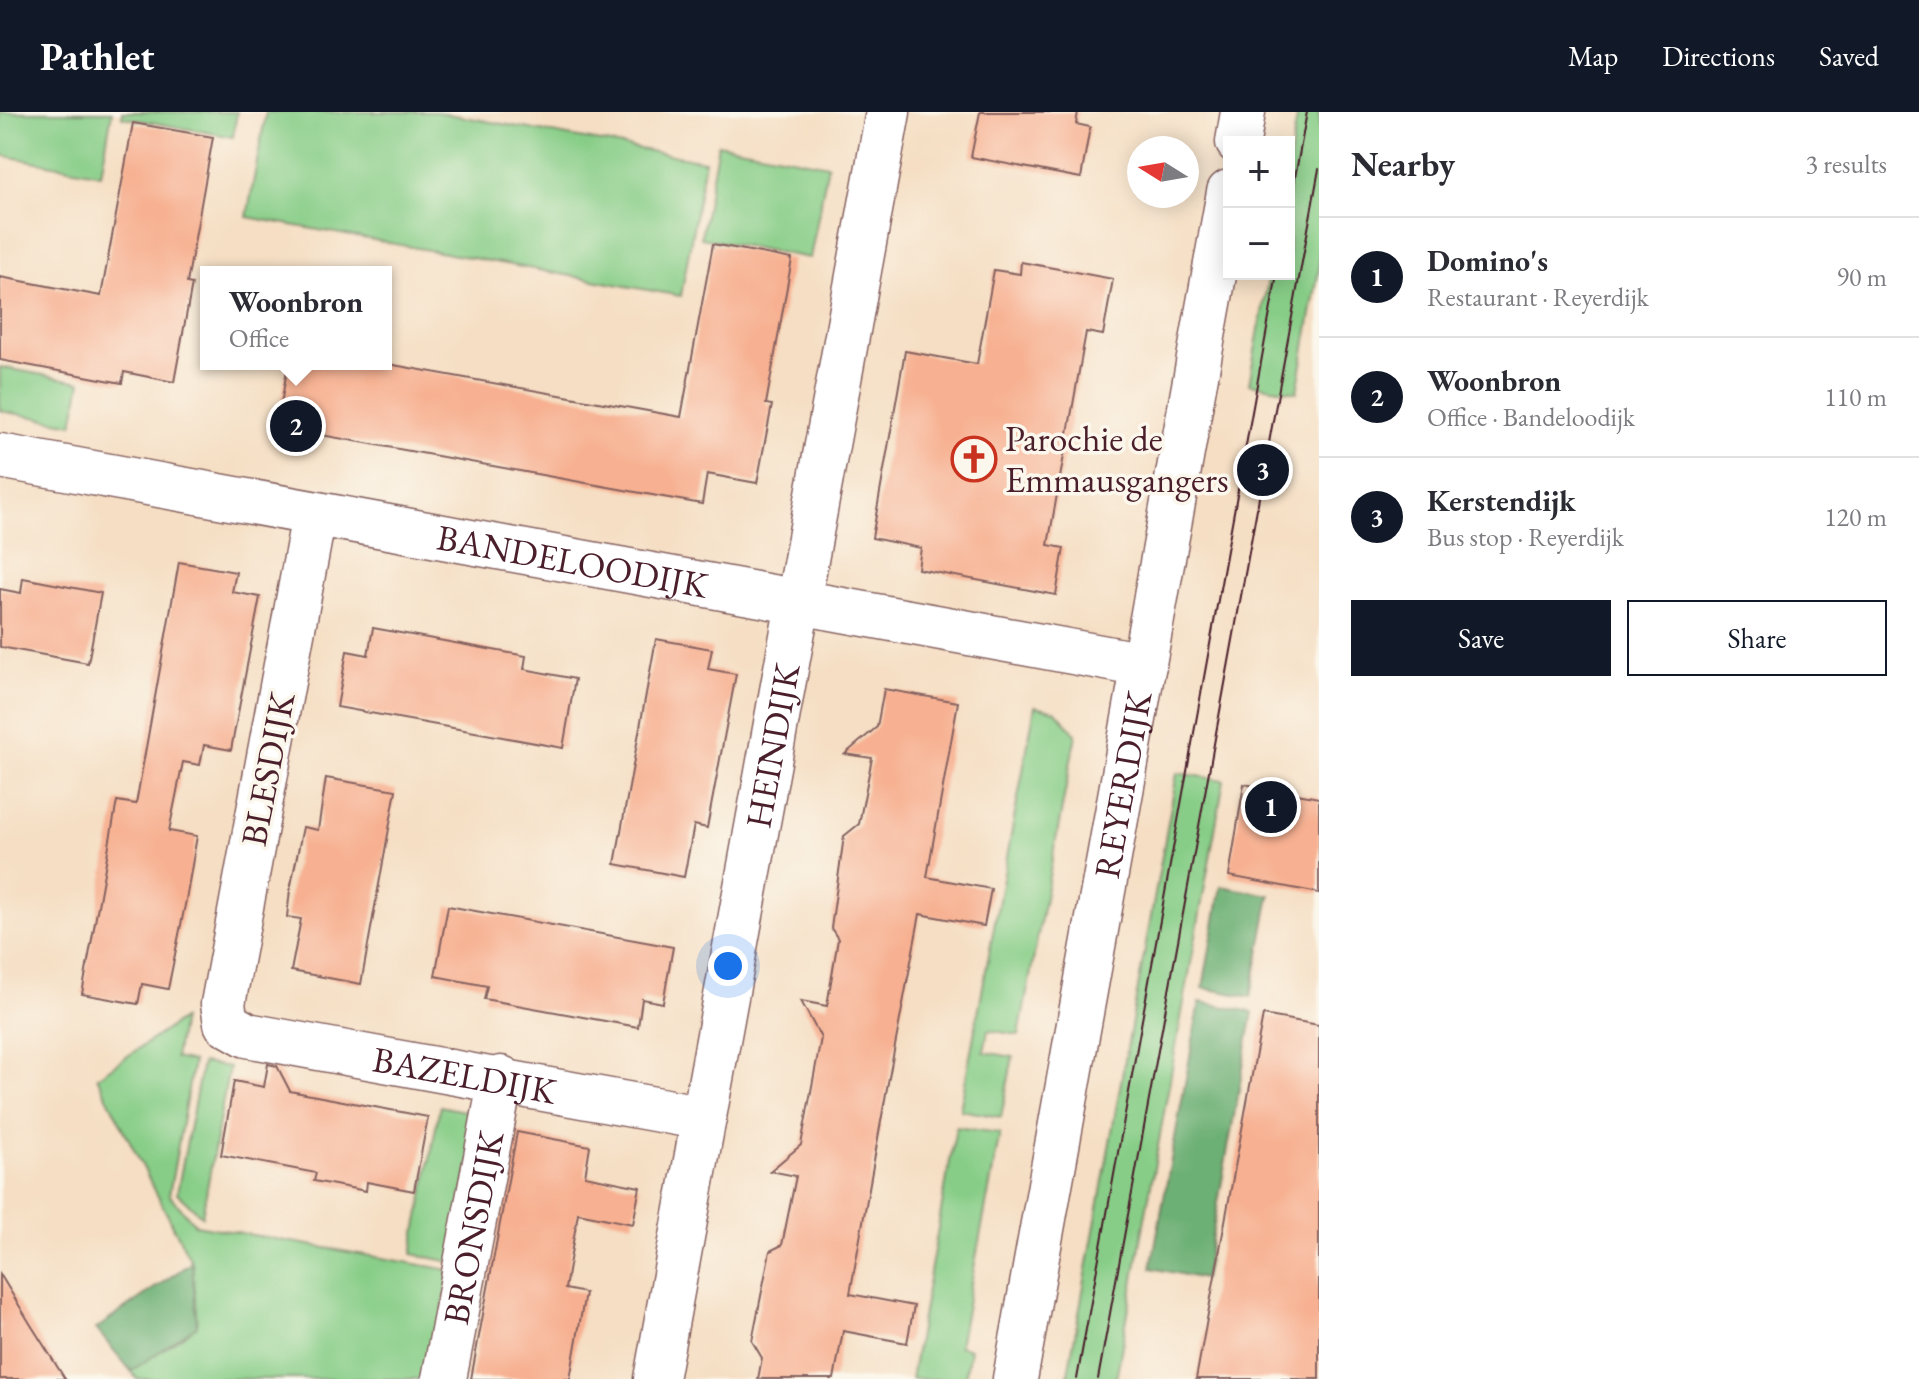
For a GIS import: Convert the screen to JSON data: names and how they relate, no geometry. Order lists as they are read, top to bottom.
{
  "streets": {
    "street": [
      "BANDELOODIJK",
      "HEINDIJK",
      "BLESDIJK",
      "REYERDIJK",
      "BAZELDIJK",
      "BRONSDIJK"
    ]
  },
  "crossings": [
    ["BANDELOODIJK", "HEINDIJK"],
    ["BANDELOODIJK", "BLESDIJK"],
    ["BANDELOODIJK", "REYERDIJK"],
    ["HEINDIJK", "BAZELDIJK"],
    ["BLESDIJK", "BAZELDIJK"],
    ["BAZELDIJK", "BRONSDIJK"]
  ],
  "places": {
    "church": ["Parochie de Emmausgangers"]
  },
  "north": "left",
  "page": {
    "header": "Pathlet",
    "nav": ["Map", "Directions", "Saved"],
    "heading": ["Nearby", "3 results"],
    "map_buttons": ["+", "−"],
    "list": [
      {
        "mark": "1",
        "name": "Domino's",
        "note": "Restaurant · Reyerdijk",
        "value": "90 m"
      },
      {
        "mark": "2",
        "name": "Woonbron",
        "note": "Office · Bandeloodijk",
        "value": "110 m"
      },
      {
        "mark": "3",
        "name": "Kerstendijk",
        "note": "Bus stop · Reyerdijk",
        "value": "120 m"
      }
    ],
    "popup": ["Woonbron", "Office"],
    "pins": ["2", "3", "1"],
    "buttons": ["Save", "Share"]
  }
}
